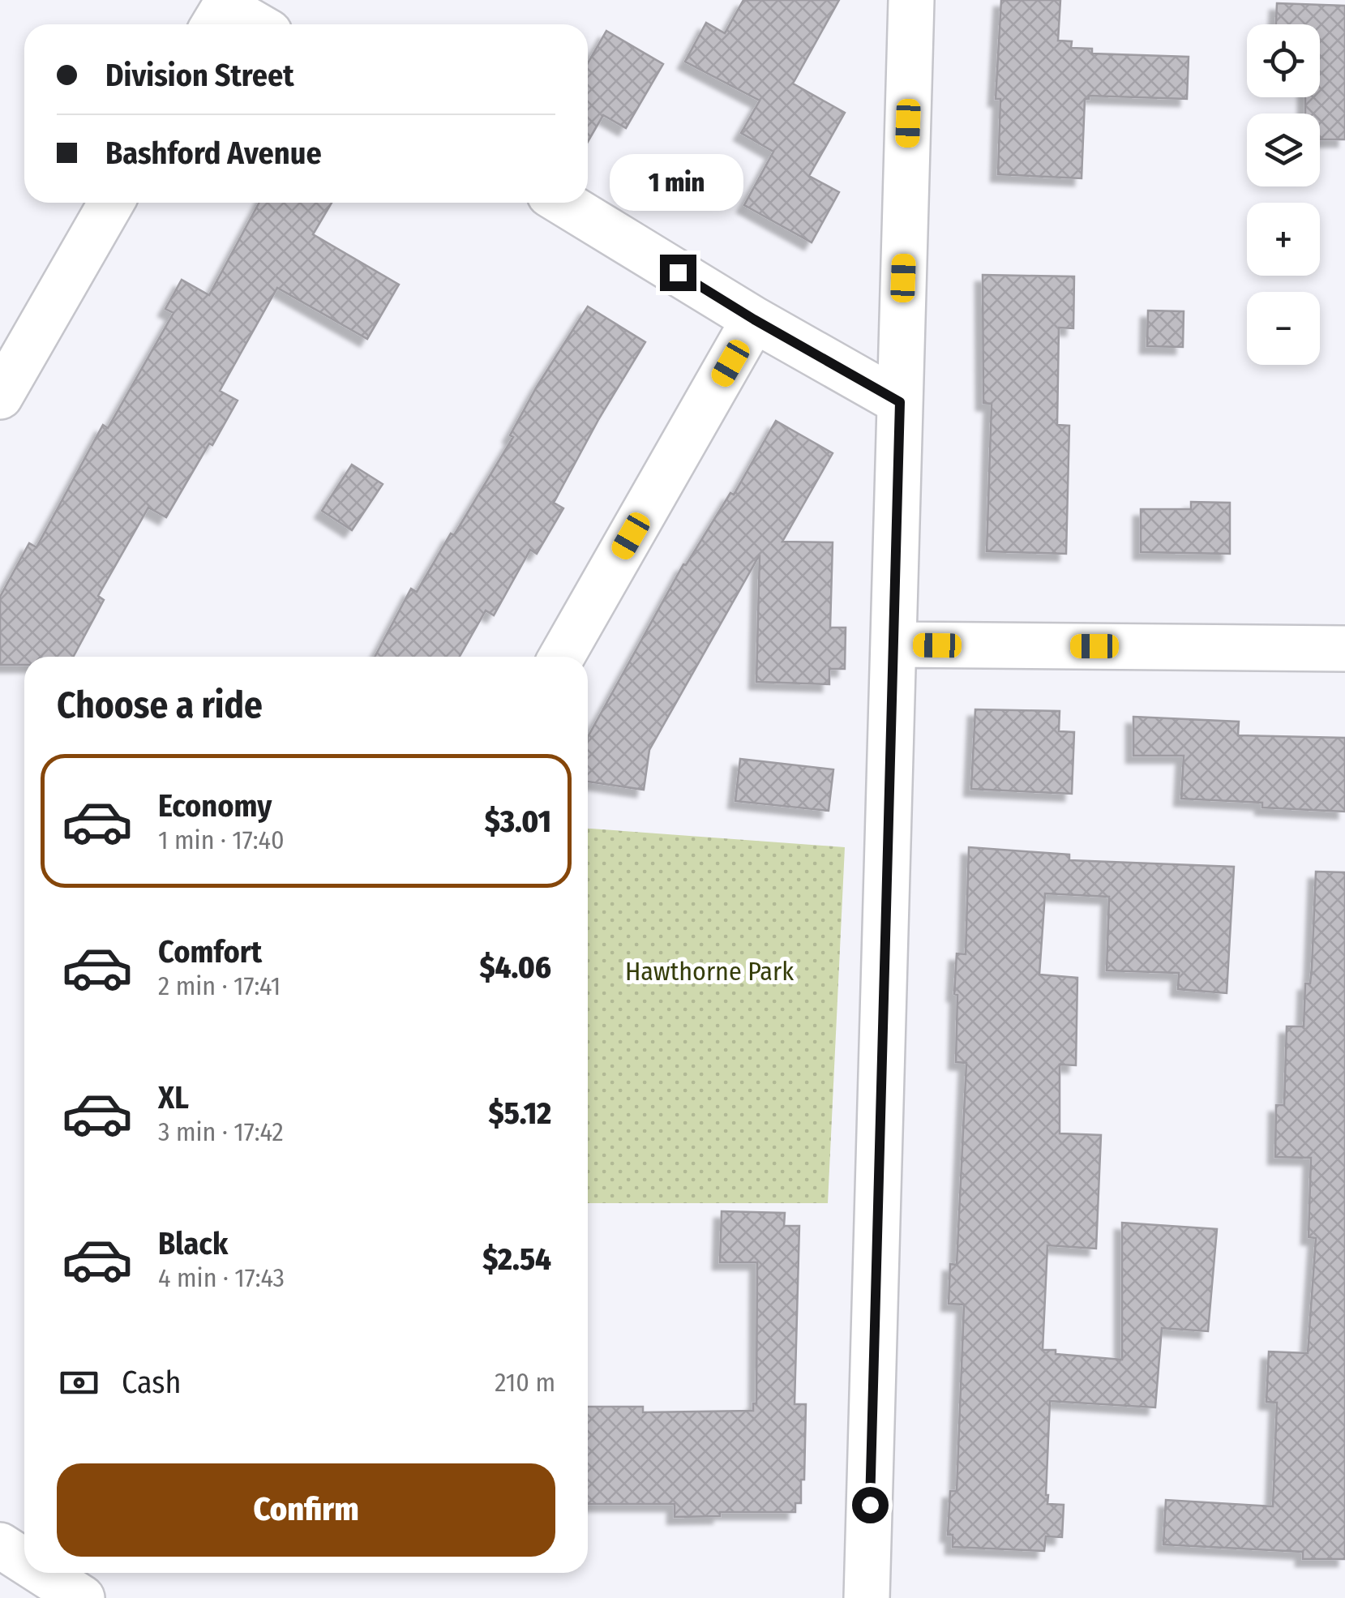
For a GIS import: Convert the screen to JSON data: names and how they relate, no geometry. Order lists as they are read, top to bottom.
{
  "parks": ["Hawthorne Park"],
  "page": {
    "map_buttons": ["+", "−"],
    "banner": ["Division Street", "Bashford Avenue"],
    "bubble": "1 min",
    "heading": "Choose a ride",
    "list": [
      {
        "name": "Economy",
        "note": "1 min · 17:40",
        "value": "$3.01"
      },
      {
        "name": "Comfort",
        "note": "2 min · 17:41",
        "value": "$4.06"
      },
      {
        "name": "XL",
        "note": "3 min · 17:42",
        "value": "$5.12"
      },
      {
        "name": "Black",
        "note": "4 min · 17:43",
        "value": "$2.54"
      }
    ],
    "pay": ["Cash", "210 m"],
    "buttons": "Confirm"
  }
}
